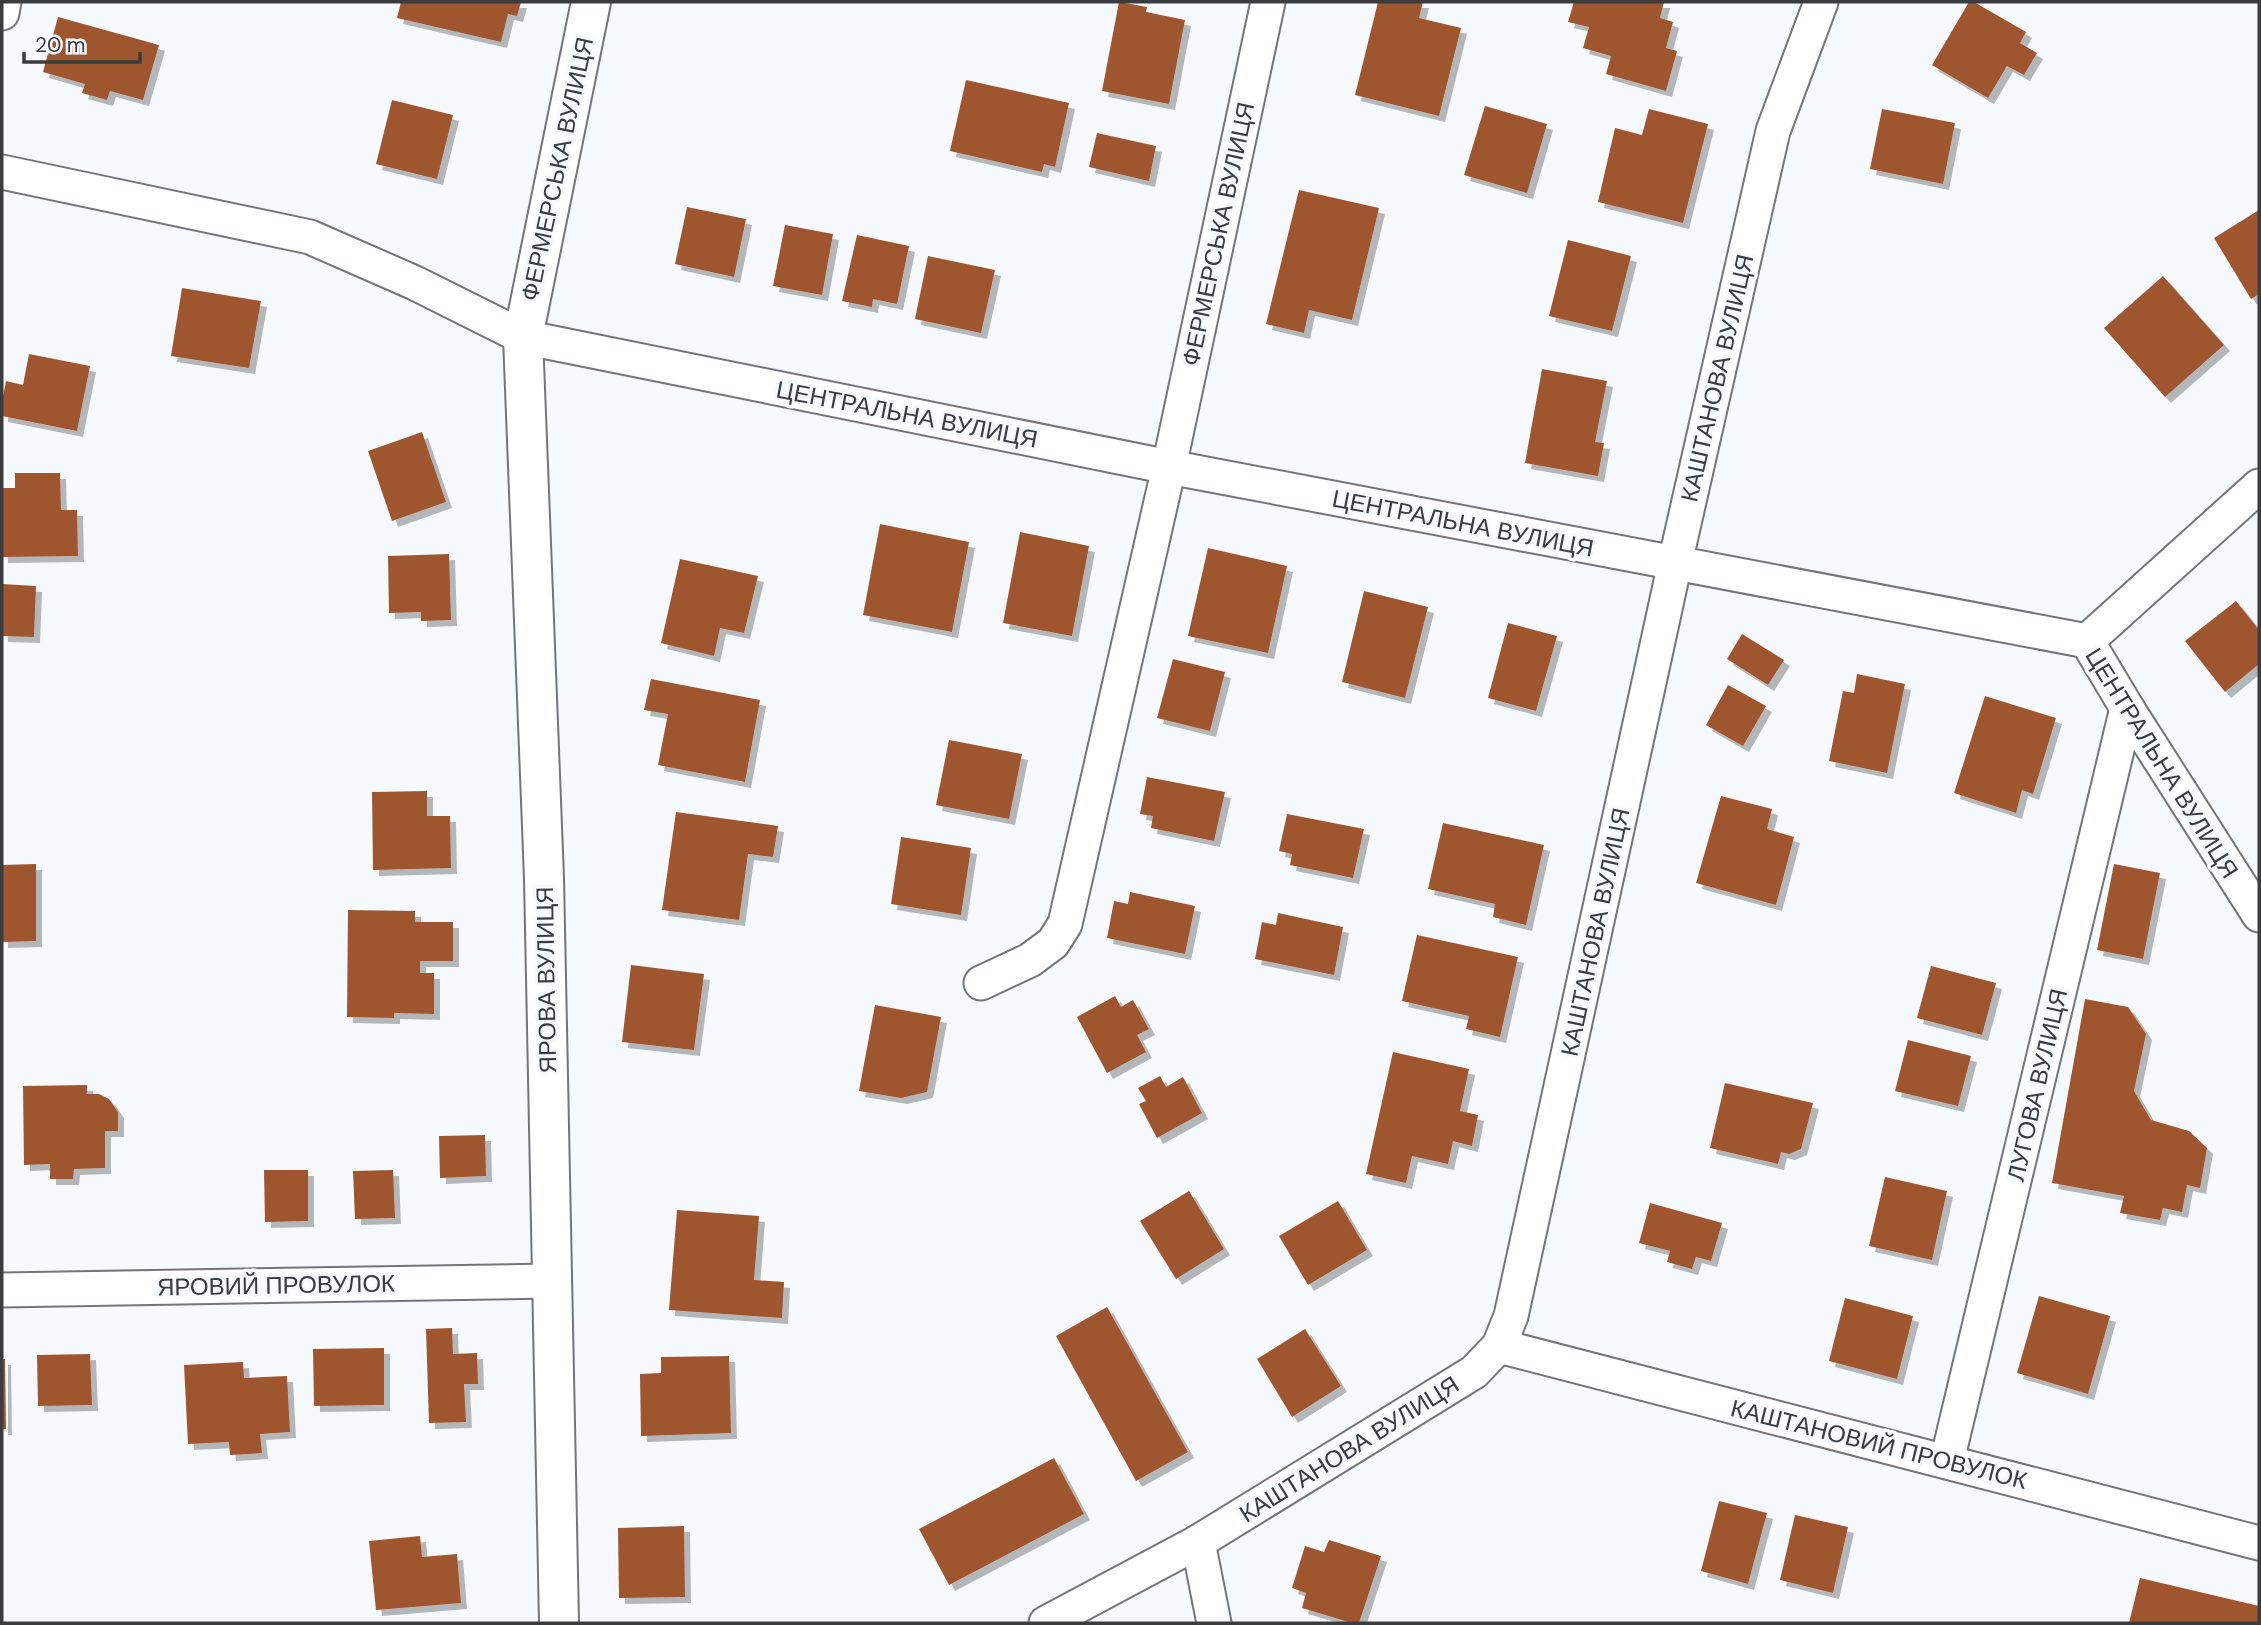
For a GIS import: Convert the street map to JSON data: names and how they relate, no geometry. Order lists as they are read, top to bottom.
{
  "streets": {
    "main road": ["ФЕРМЕРСЬКА ВУЛИЦЯ", "ЯРОВА ВУЛИЦЯ"],
    "street": [
      "КАШТАНОВА ВУЛИЦЯ",
      "ЦЕНТРАЛЬНА ВУЛИЦЯ",
      "ЛУГОВА ВУЛИЦЯ",
      "ЯРОВИЙ ПРОВУЛОК",
      "КАШТАНОВИЙ ПРОВУЛОК"
    ]
  },
  "crossings": [
    ["ФЕРМЕРСЬКА ВУЛИЦЯ", "ЦЕНТРАЛЬНА ВУЛИЦЯ"],
    ["ФЕРМЕРСЬКА ВУЛИЦЯ", "ЯРОВА ВУЛИЦЯ"],
    ["КАШТАНОВА ВУЛИЦЯ", "ЦЕНТРАЛЬНА ВУЛИЦЯ"],
    ["КАШТАНОВА ВУЛИЦЯ", "КАШТАНОВИЙ ПРОВУЛОК"],
    ["ЦЕНТРАЛЬНА ВУЛИЦЯ", "ЯРОВА ВУЛИЦЯ"],
    ["ЦЕНТРАЛЬНА ВУЛИЦЯ", "ЛУГОВА ВУЛИЦЯ"],
    ["ЯРОВА ВУЛИЦЯ", "ЯРОВИЙ ПРОВУЛОК"],
    ["ЛУГОВА ВУЛИЦЯ", "КАШТАНОВИЙ ПРОВУЛОК"]
  ],
  "scale_bar": "20 m"
}
